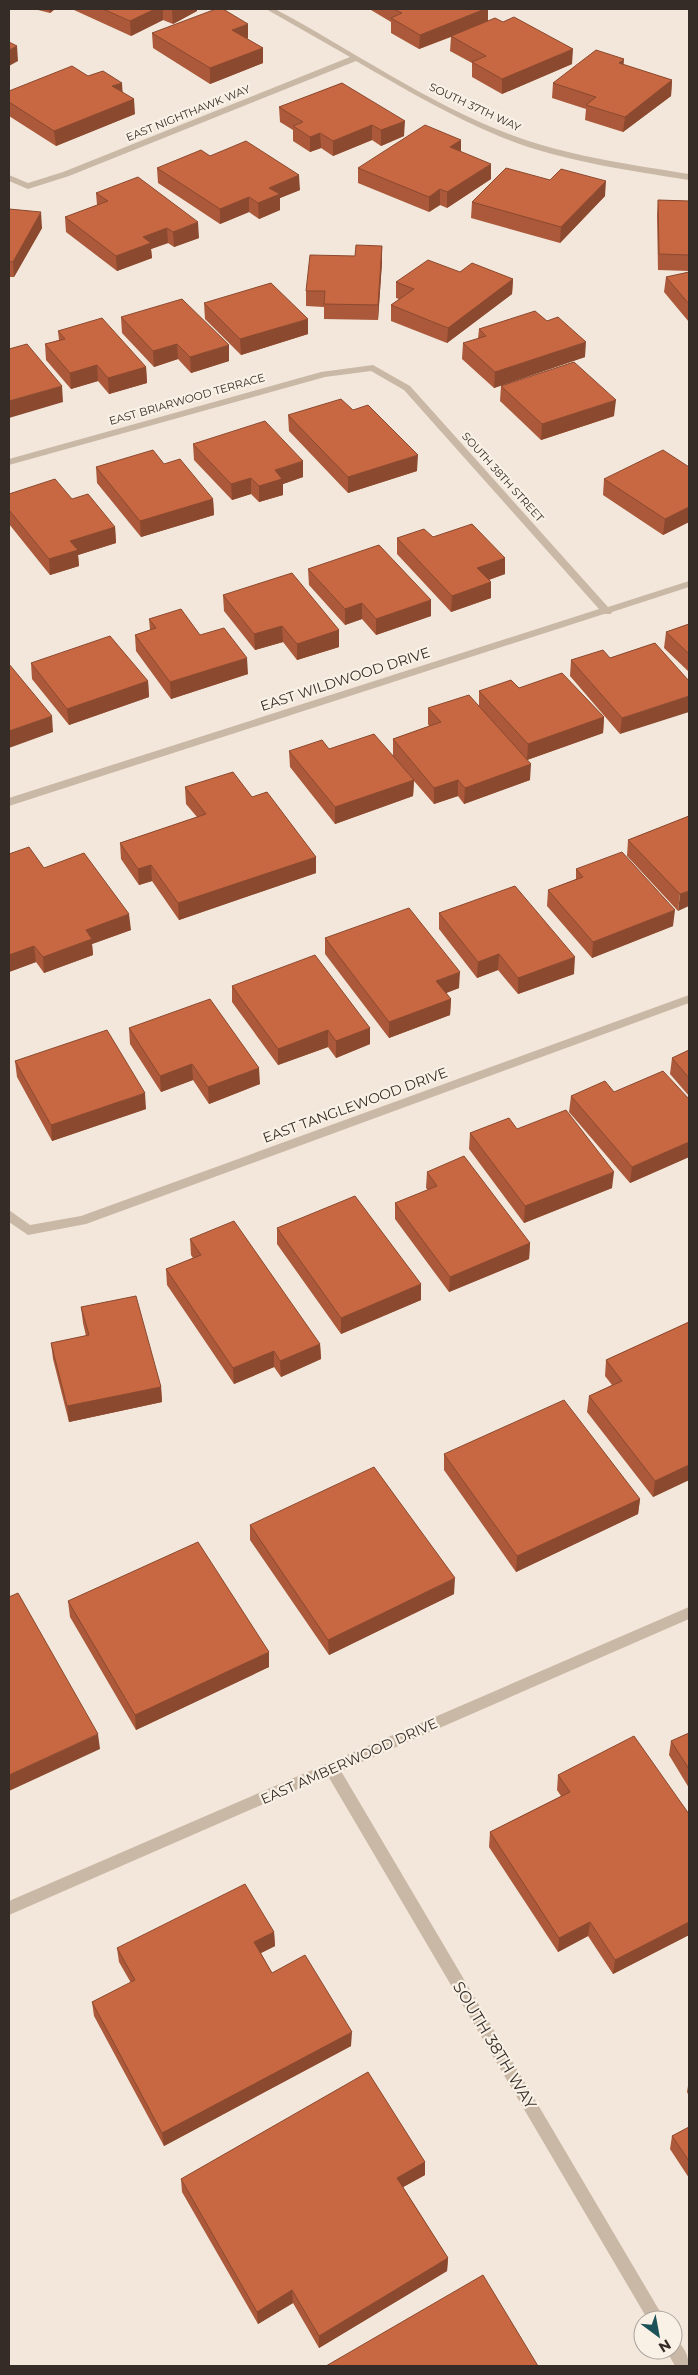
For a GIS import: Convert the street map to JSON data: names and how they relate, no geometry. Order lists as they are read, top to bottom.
{
  "streets": {
    "street": [
      "SOUTH 37TH WAY",
      "EAST NIGHTHAWK WAY",
      "EAST BRIARWOOD TERRACE",
      "SOUTH 38TH STREET",
      "EAST WILDWOOD DRIVE",
      "EAST TANGLEWOOD DRIVE",
      "EAST AMBERWOOD DRIVE",
      "SOUTH 38TH WAY"
    ]
  },
  "crossings": [
    ["SOUTH 37TH WAY", "EAST NIGHTHAWK WAY"],
    ["EAST BRIARWOOD TERRACE", "SOUTH 38TH STREET"],
    ["SOUTH 38TH STREET", "EAST WILDWOOD DRIVE"],
    ["EAST AMBERWOOD DRIVE", "SOUTH 38TH WAY"]
  ],
  "north": "bottom right"
}
